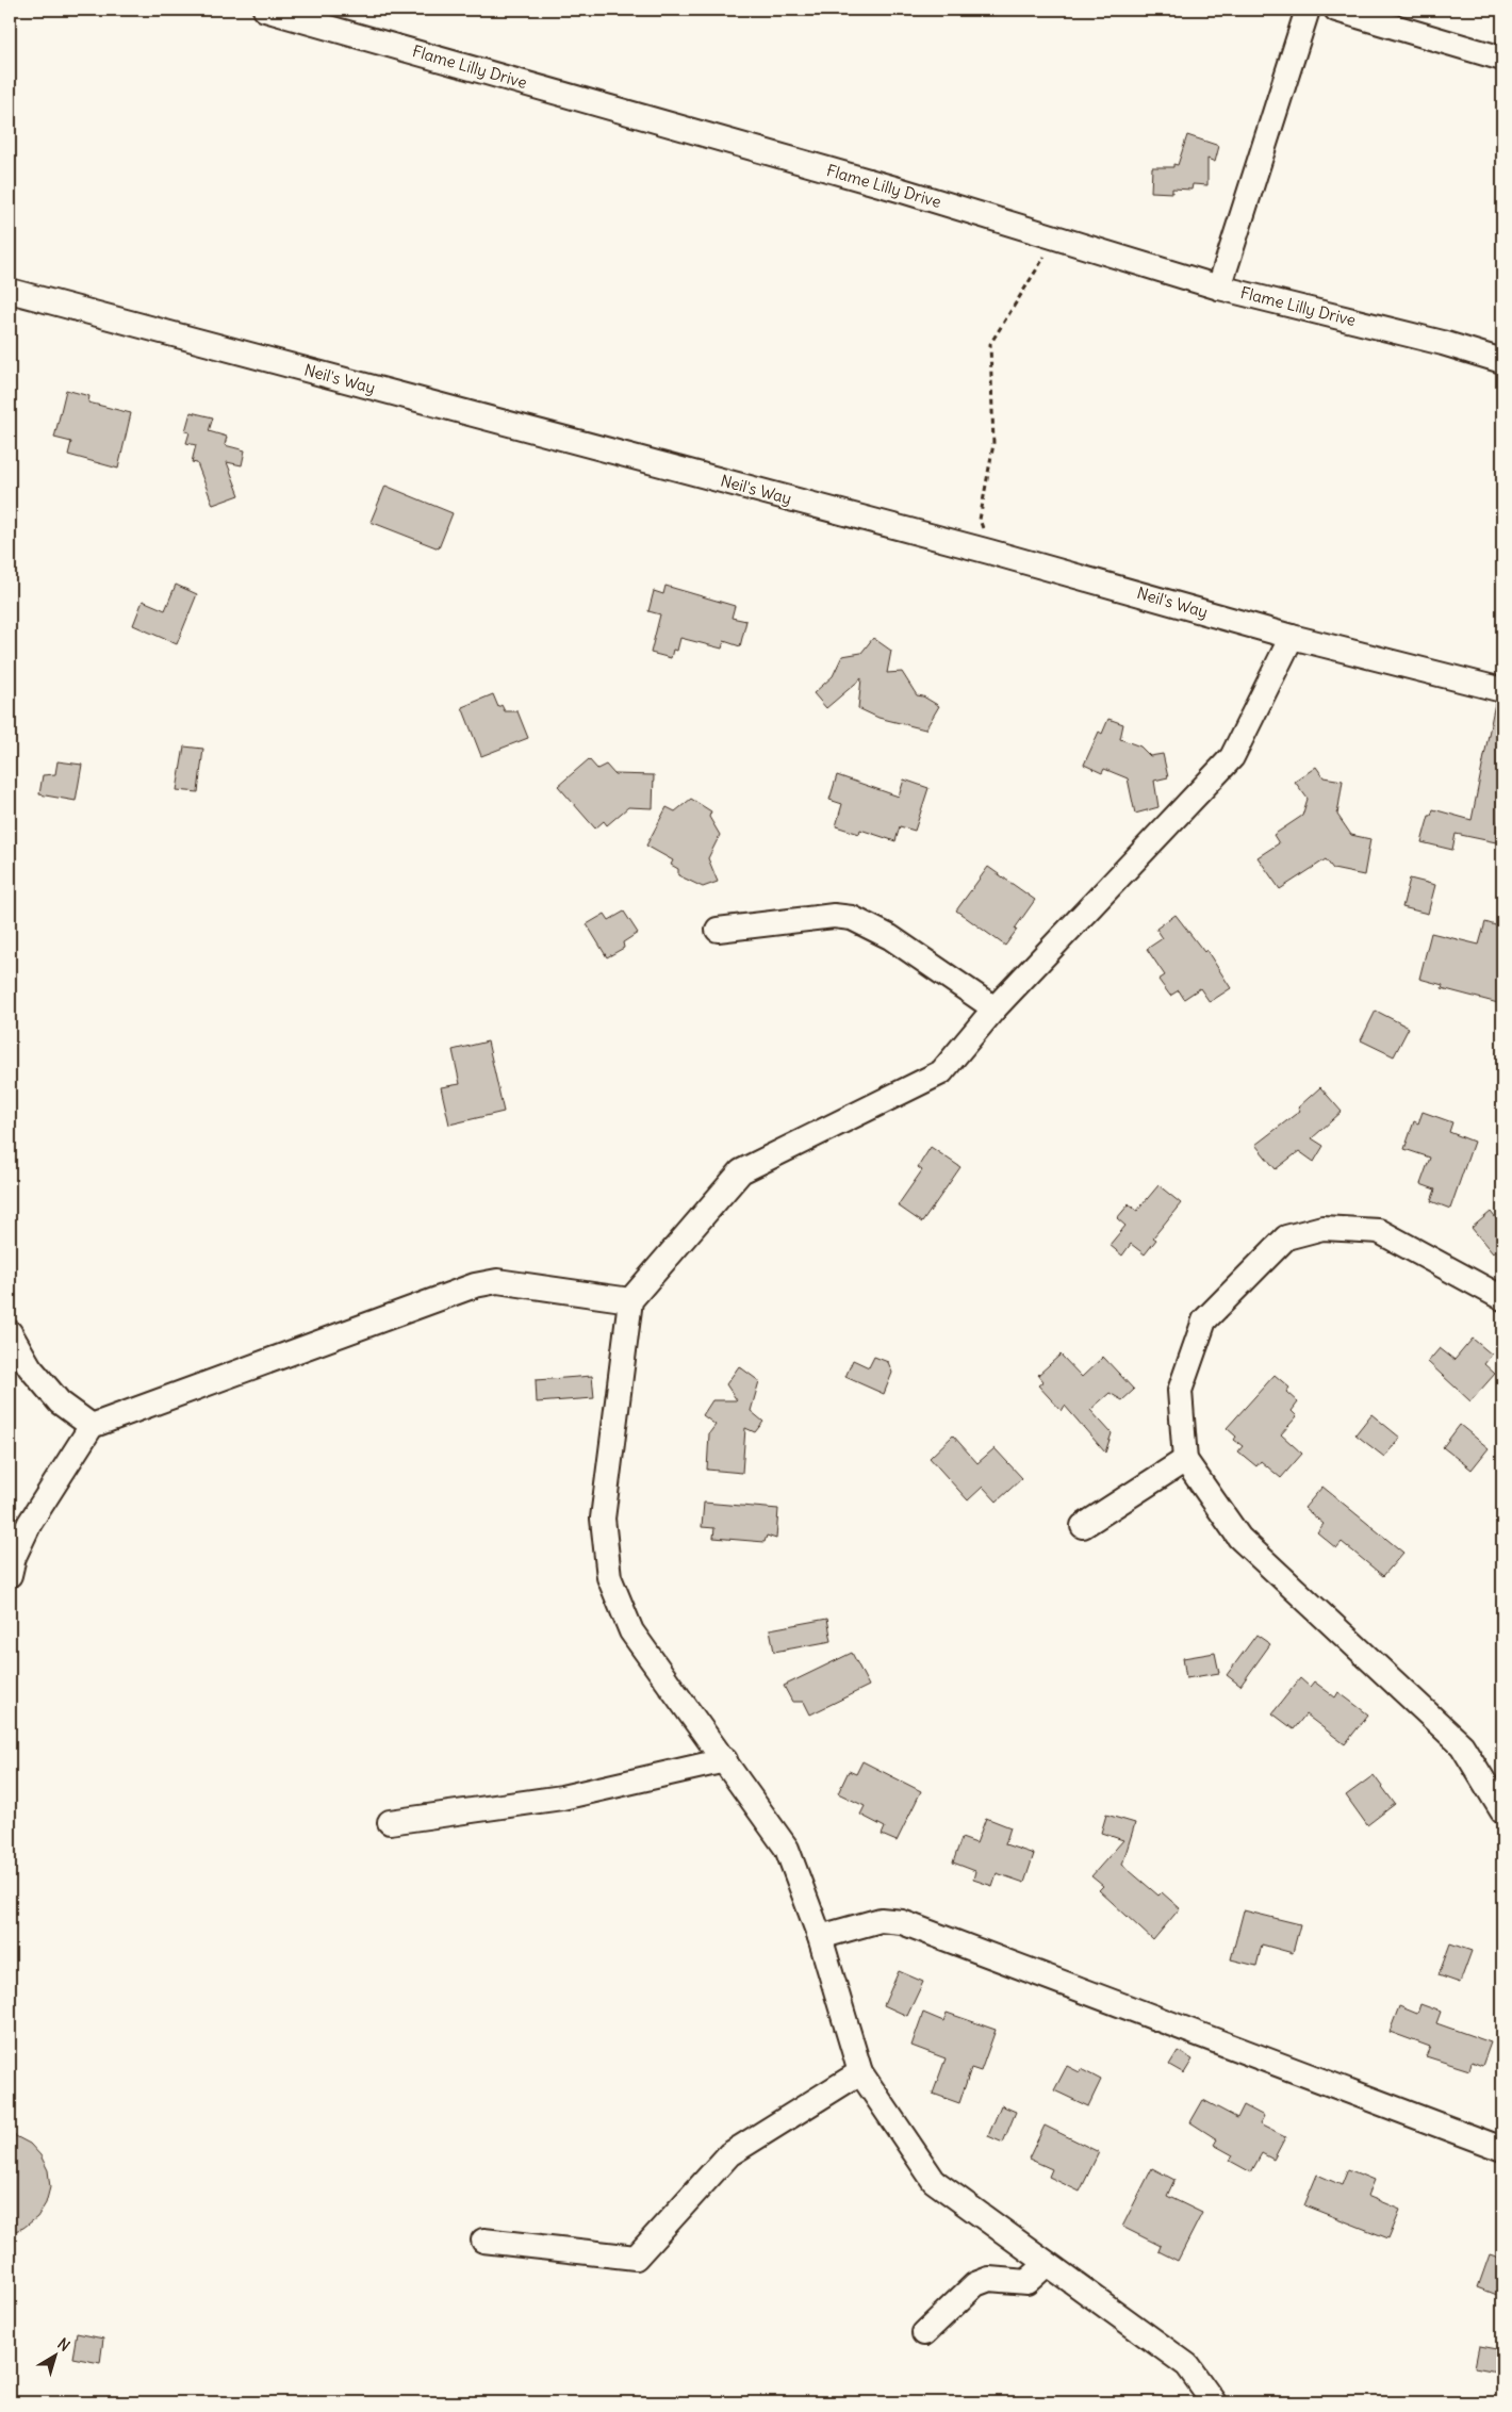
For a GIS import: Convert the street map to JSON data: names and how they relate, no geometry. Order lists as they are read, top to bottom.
{
  "streets": {
    "street": ["Flame Lilly Drive", "Neil's Way"]
  },
  "north": "top right"
}
